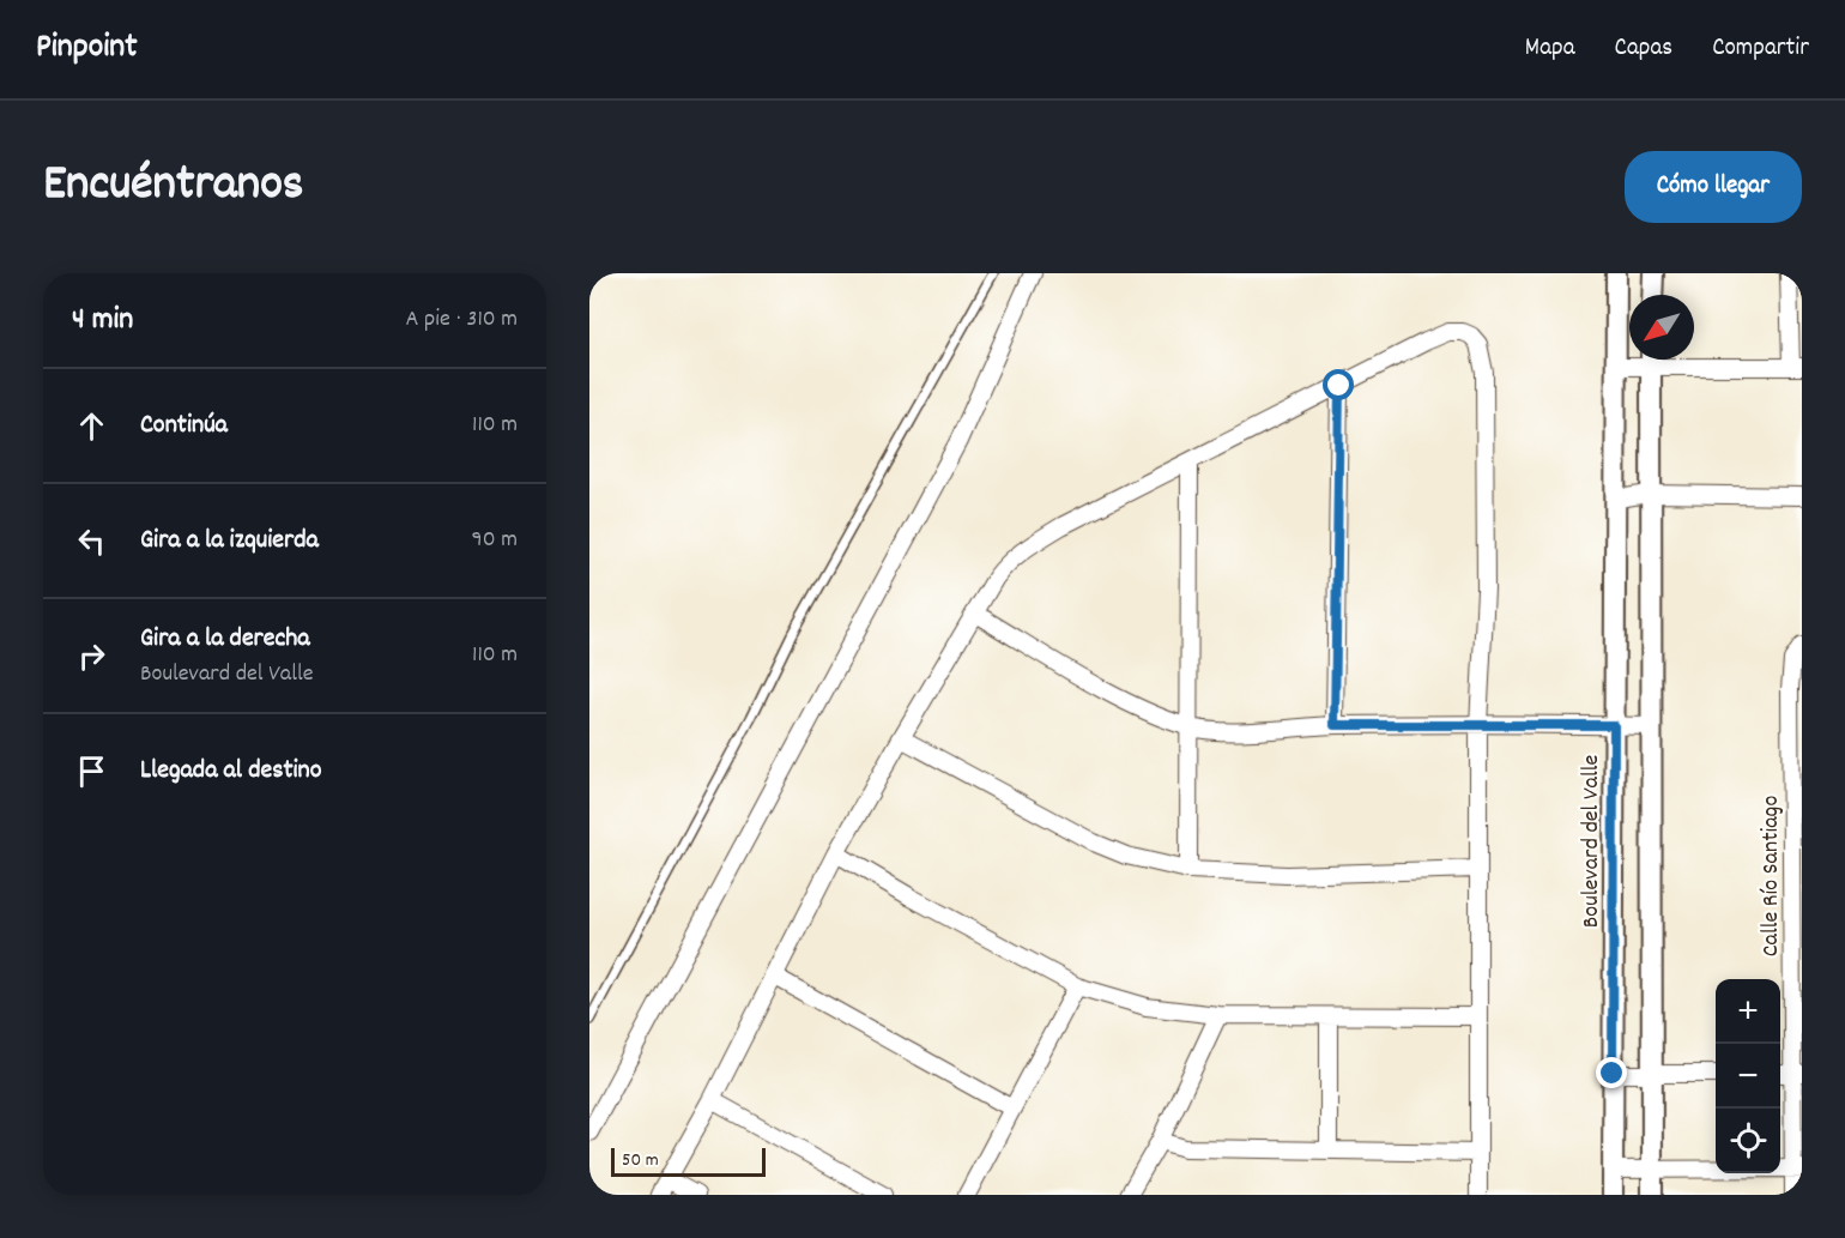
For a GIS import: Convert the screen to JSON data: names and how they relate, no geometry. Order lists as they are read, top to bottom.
{
  "streets": {
    "street": ["Boulevard del Valle", "Calle Río Santiago"]
  },
  "scale_bar": "50 m",
  "north": "bottom left",
  "page": {
    "header": "Pinpoint",
    "nav": ["Mapa", "Capas", "Compartir"],
    "title": "Encuéntranos",
    "buttons": "Cómo llegar",
    "heading": ["4 min", "A pie · 310 m"],
    "list": [
      ["Continúa", "110 m"],
      ["Gira a la izquierda", "90 m"],
      ["Gira a la derecha", "Boulevard del Valle", "110 m"],
      "Llegada al destino"
    ],
    "map_buttons": ["+", "−"],
    "scale": "50 m"
  }
}
